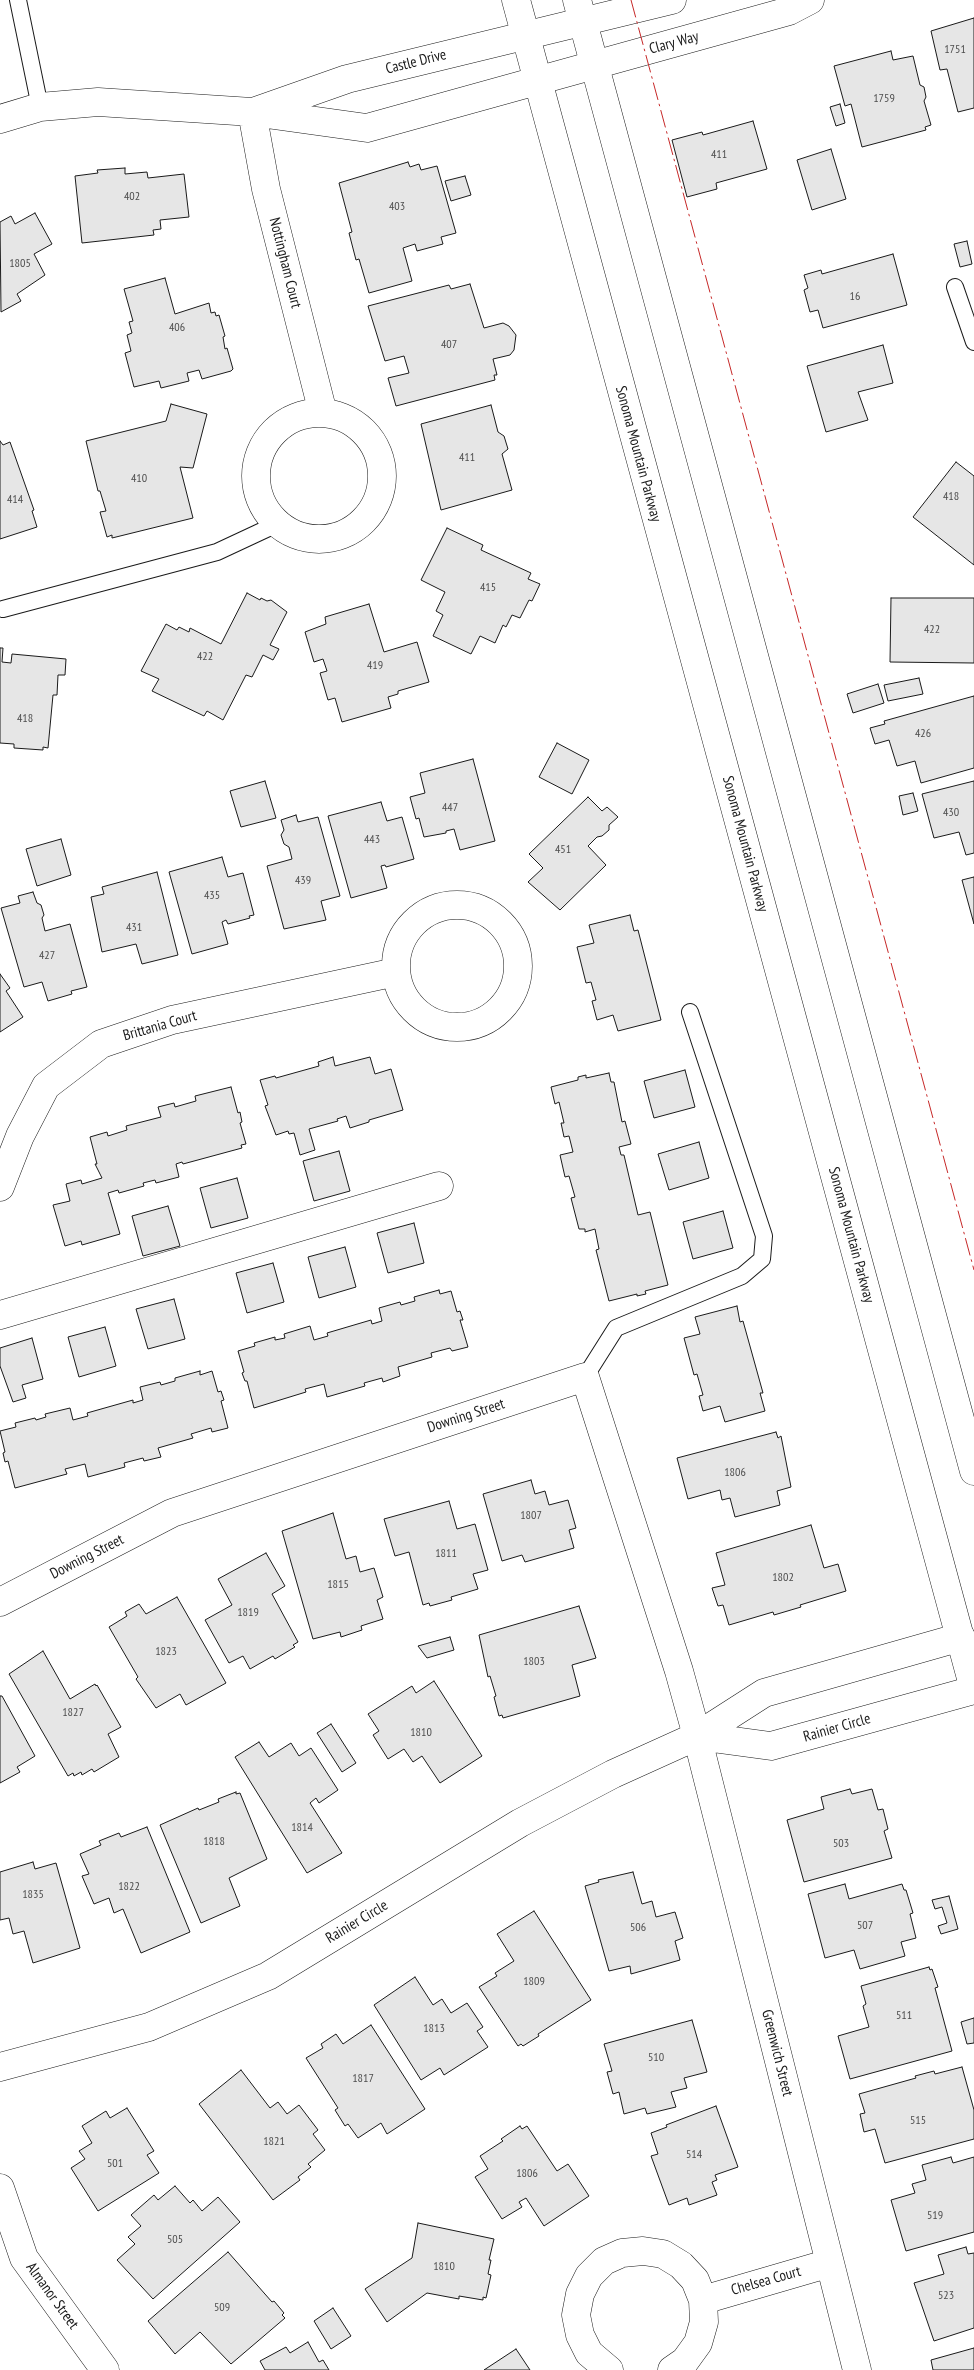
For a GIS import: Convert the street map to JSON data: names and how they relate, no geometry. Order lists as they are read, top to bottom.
{
  "streets": {
    "street": [
      "Clary Way",
      "Castle Drive",
      "Nottingham Court",
      "Sonoma Mountain Parkway",
      "Brittania Court",
      "Downing Street",
      "Rainier Circle",
      "Greenwich Street",
      "Chelsea Court",
      "Almanor Street"
    ]
  },
  "crossings": [
    ["Clary Way", "Castle Drive"],
    ["Clary Way", "Sonoma Mountain Parkway"],
    ["Castle Drive", "Nottingham Court"],
    ["Castle Drive", "Sonoma Mountain Parkway"],
    ["Sonoma Mountain Parkway", "Rainier Circle"],
    ["Rainier Circle", "Greenwich Street"],
    ["Greenwich Street", "Chelsea Court"]
  ],
  "house_numbers": [
    "1751",
    "1759",
    "411",
    "402",
    "403",
    "1805",
    "16",
    "406",
    "407",
    "411",
    "410",
    "418",
    "414",
    "415",
    "422",
    "422",
    "419",
    "418",
    "426",
    "447",
    "430",
    "443",
    "451",
    "439",
    "435",
    "431",
    "427",
    "1806",
    "1807",
    "1811",
    "1802",
    "1815",
    "1819",
    "1823",
    "1803",
    "1827",
    "1810",
    "1814",
    "1818",
    "503",
    "1822",
    "1835",
    "507",
    "506",
    "1809",
    "511",
    "1813",
    "510",
    "1817",
    "515",
    "1821",
    "514",
    "501",
    "1806",
    "519",
    "505",
    "1810",
    "523",
    "509"
  ]
}
